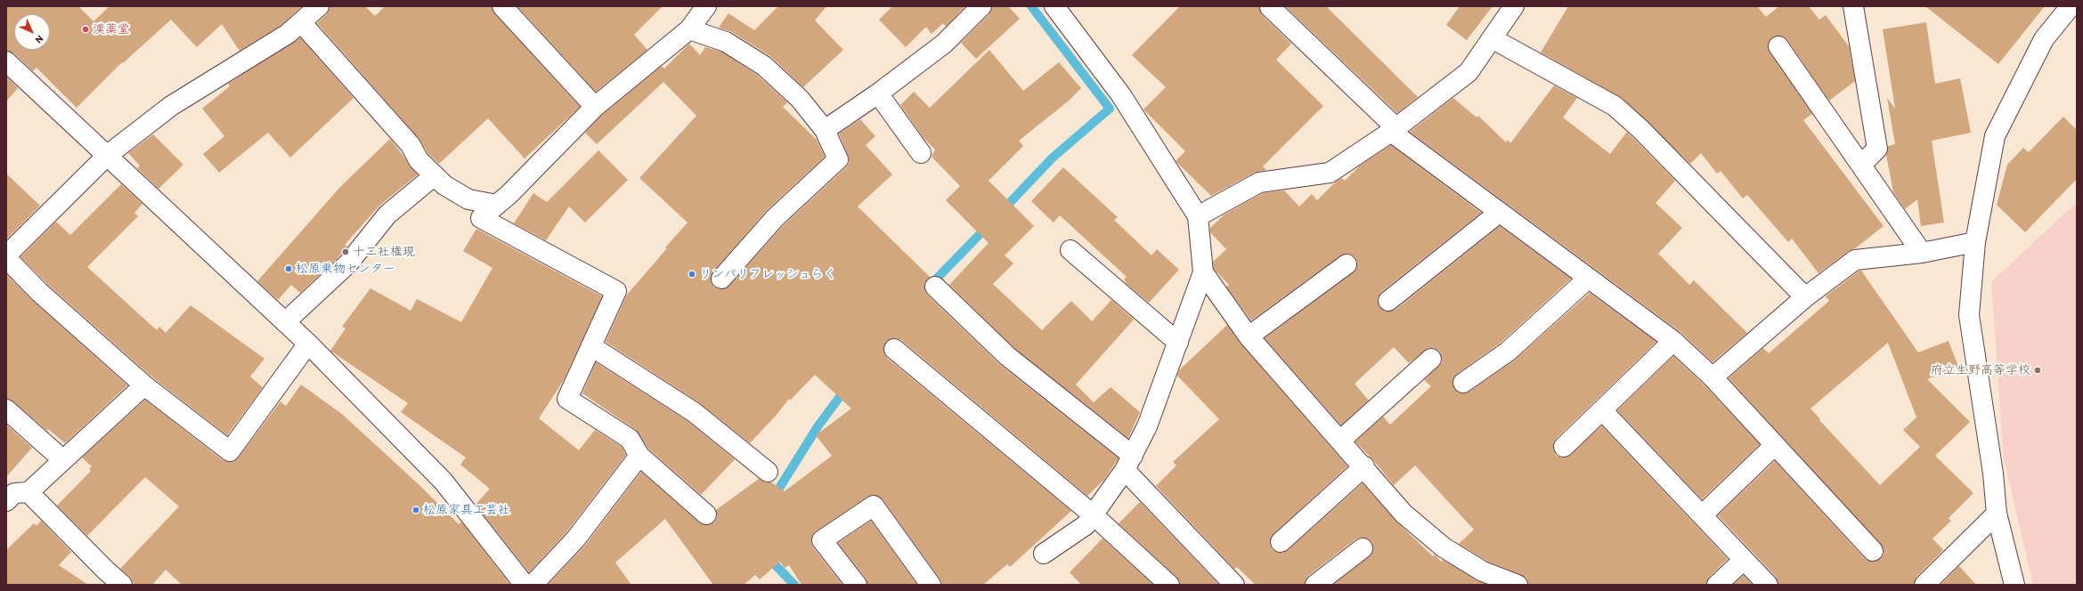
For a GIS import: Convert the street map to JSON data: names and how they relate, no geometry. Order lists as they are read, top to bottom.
{
  "places": [
    "漢薬堂",
    "十二社権現",
    "松原乗物センター",
    "リンパリフレッシュらく",
    "府立生野高等学校",
    "松原家具工芸社"
  ],
  "north": "bottom right"
}
